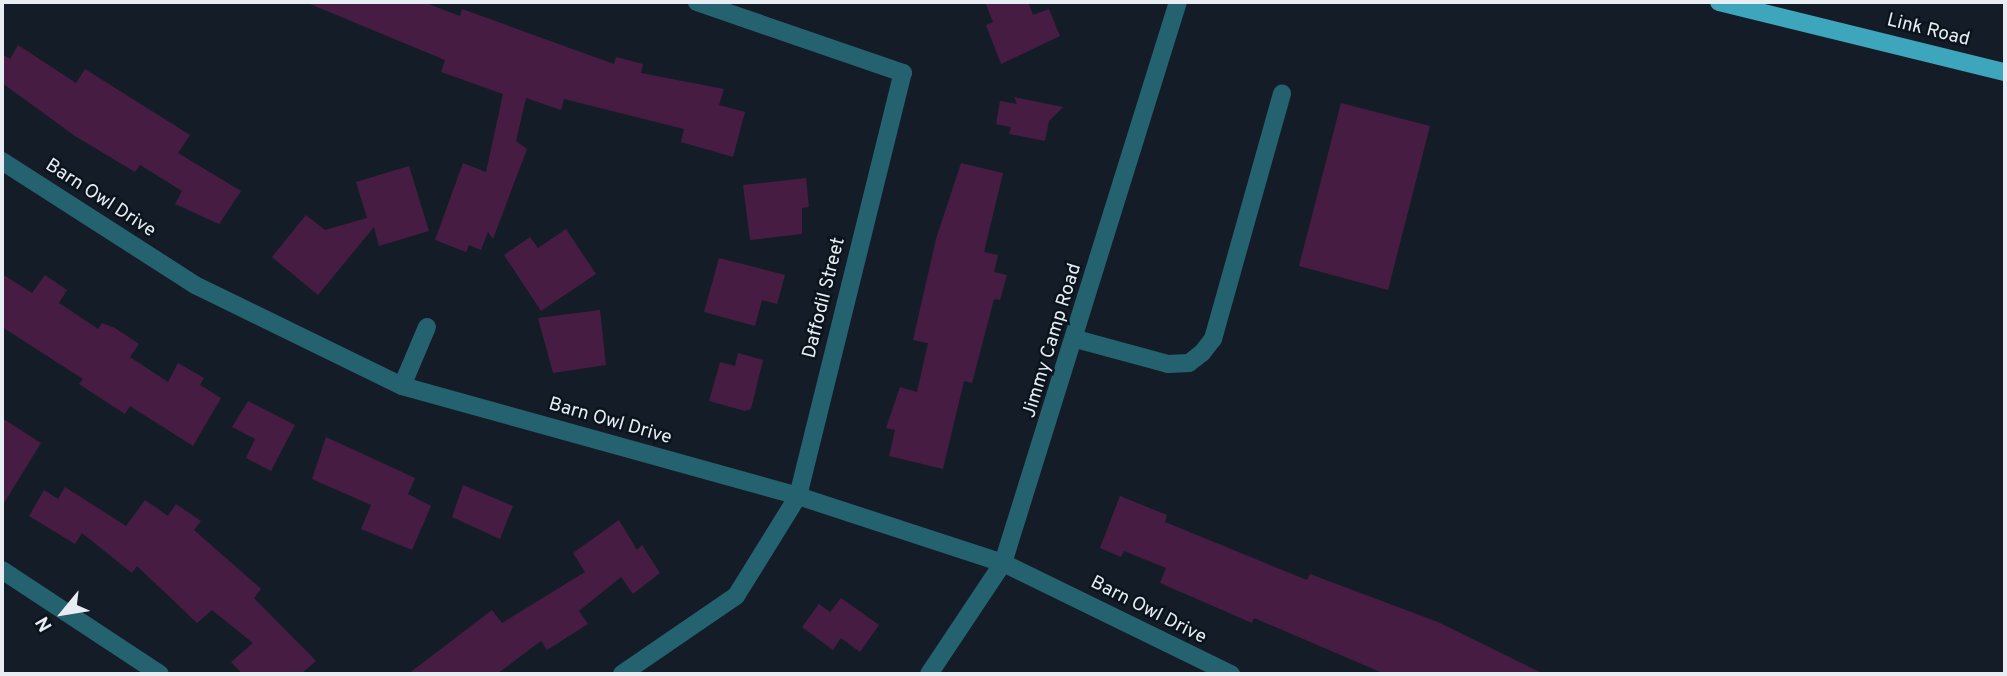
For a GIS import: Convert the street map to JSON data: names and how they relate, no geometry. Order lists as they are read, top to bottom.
{
  "streets": {
    "main road": ["Link Road"],
    "street": ["Barn Owl Drive", "Daffodil Street", "Jimmy Camp Road"]
  },
  "crossings": [
    ["Barn Owl Drive", "Daffodil Street"],
    ["Barn Owl Drive", "Jimmy Camp Road"]
  ],
  "north": "bottom left"
}
